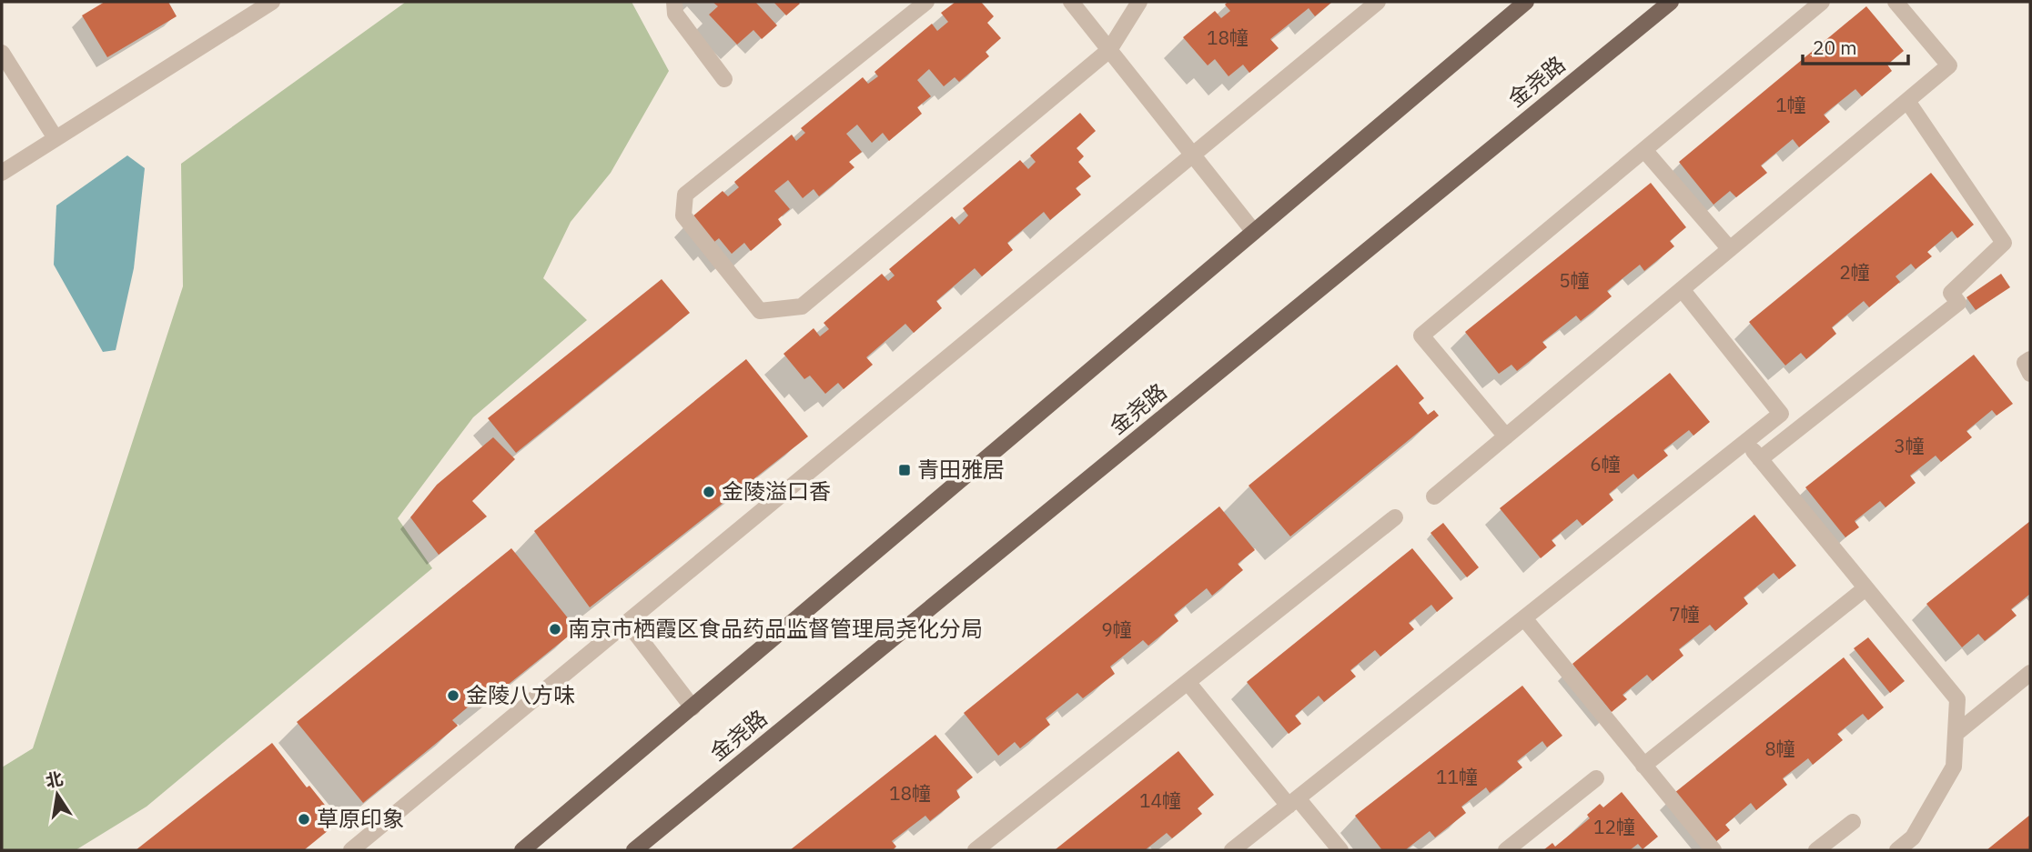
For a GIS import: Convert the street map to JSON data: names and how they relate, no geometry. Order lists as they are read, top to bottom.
{
  "streets": {
    "main road": ["金尧路"]
  },
  "places": {
    "transit": ["青田雅居"],
    "other": [
      "金陵溢口香",
      "南京市栖霞区食品药品监督管理局尧化分局",
      "金陵八方味",
      "草原印象"
    ]
  },
  "house_numbers": [
    "18幢",
    "1幢",
    "2幢",
    "5幢",
    "3幢",
    "6幢",
    "7幢",
    "9幢",
    "8幢",
    "11幢",
    "18幢",
    "14幢",
    "12幢"
  ],
  "scale_bar": "20 m",
  "north": "top"
}
